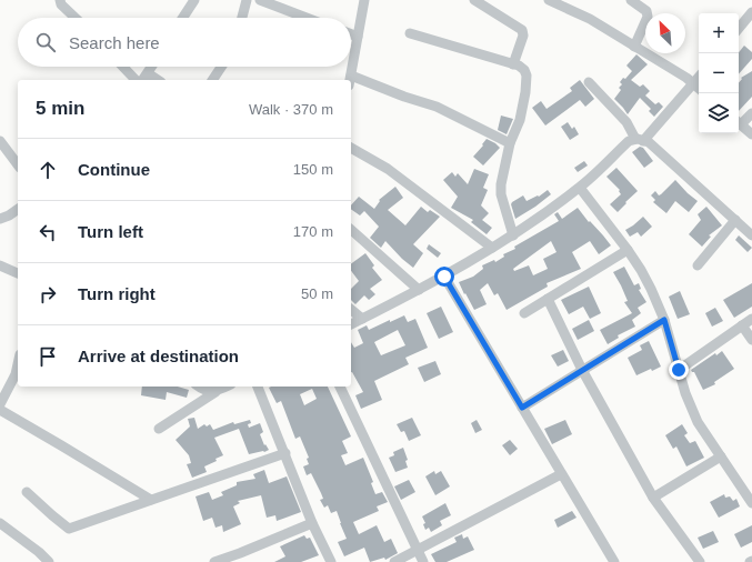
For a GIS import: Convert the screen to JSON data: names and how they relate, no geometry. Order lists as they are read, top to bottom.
{
  "north": "top left",
  "page": {
    "map_buttons": ["+", "−"],
    "search": "Search here",
    "heading": ["5 min", "Walk · 370 m"],
    "list": [
      ["Continue", "150 m"],
      ["Turn left", "170 m"],
      ["Turn right", "50 m"],
      "Arrive at destination"
    ]
  }
}
